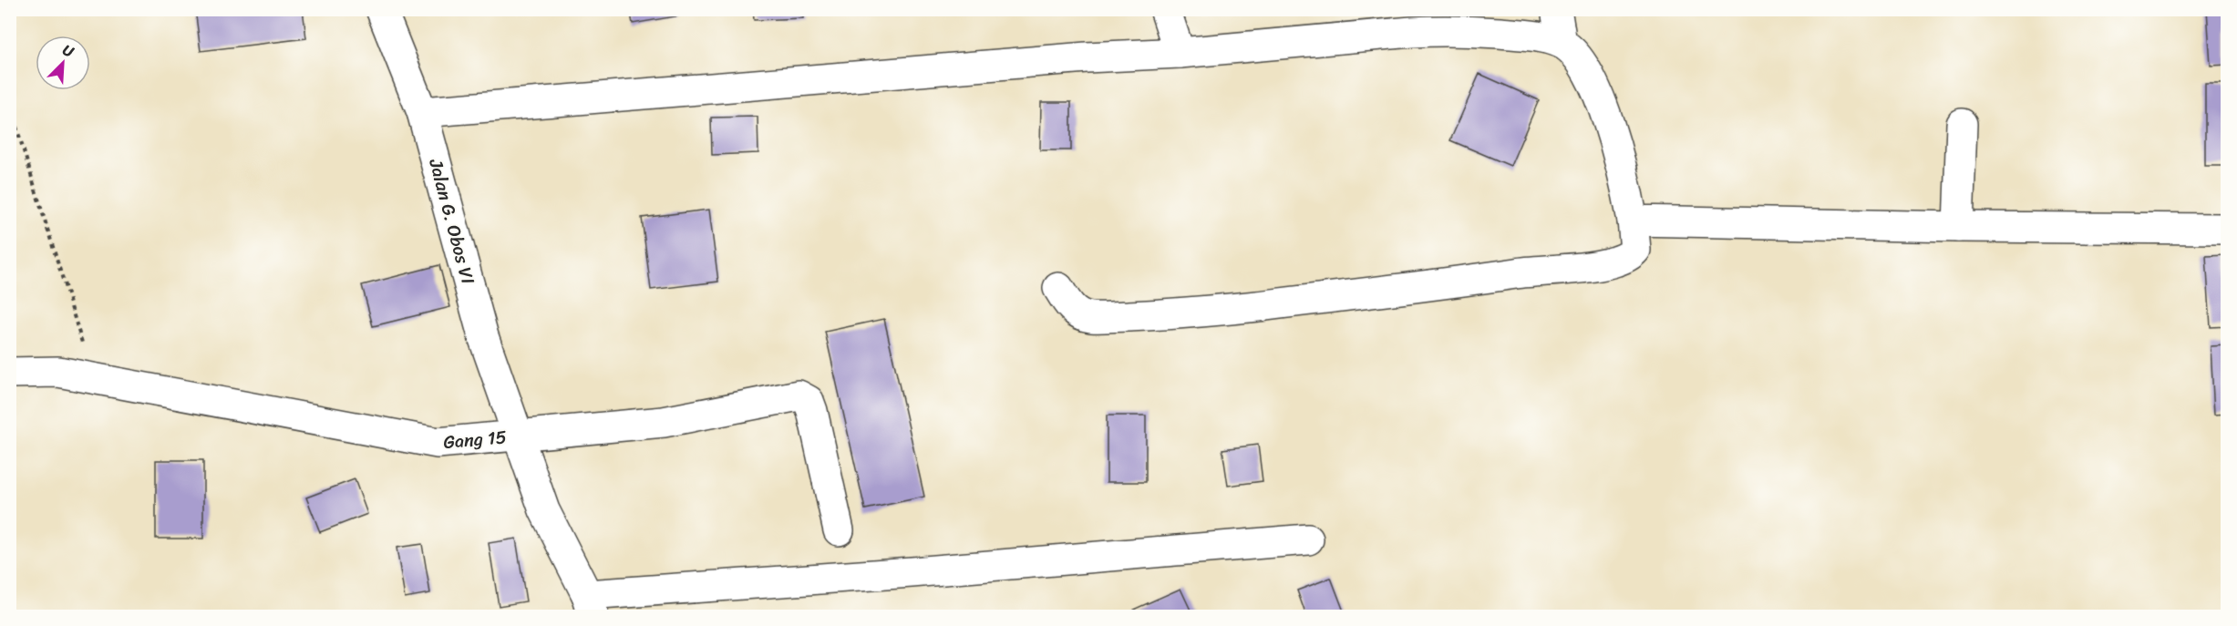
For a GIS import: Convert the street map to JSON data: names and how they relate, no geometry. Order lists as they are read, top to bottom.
{
  "streets": {
    "street": ["Jalan G. Obos VI", "Gang 15"]
  },
  "crossings": [
    ["Jalan G. Obos VI", "Gang 15"]
  ],
  "north": "top right"
}
